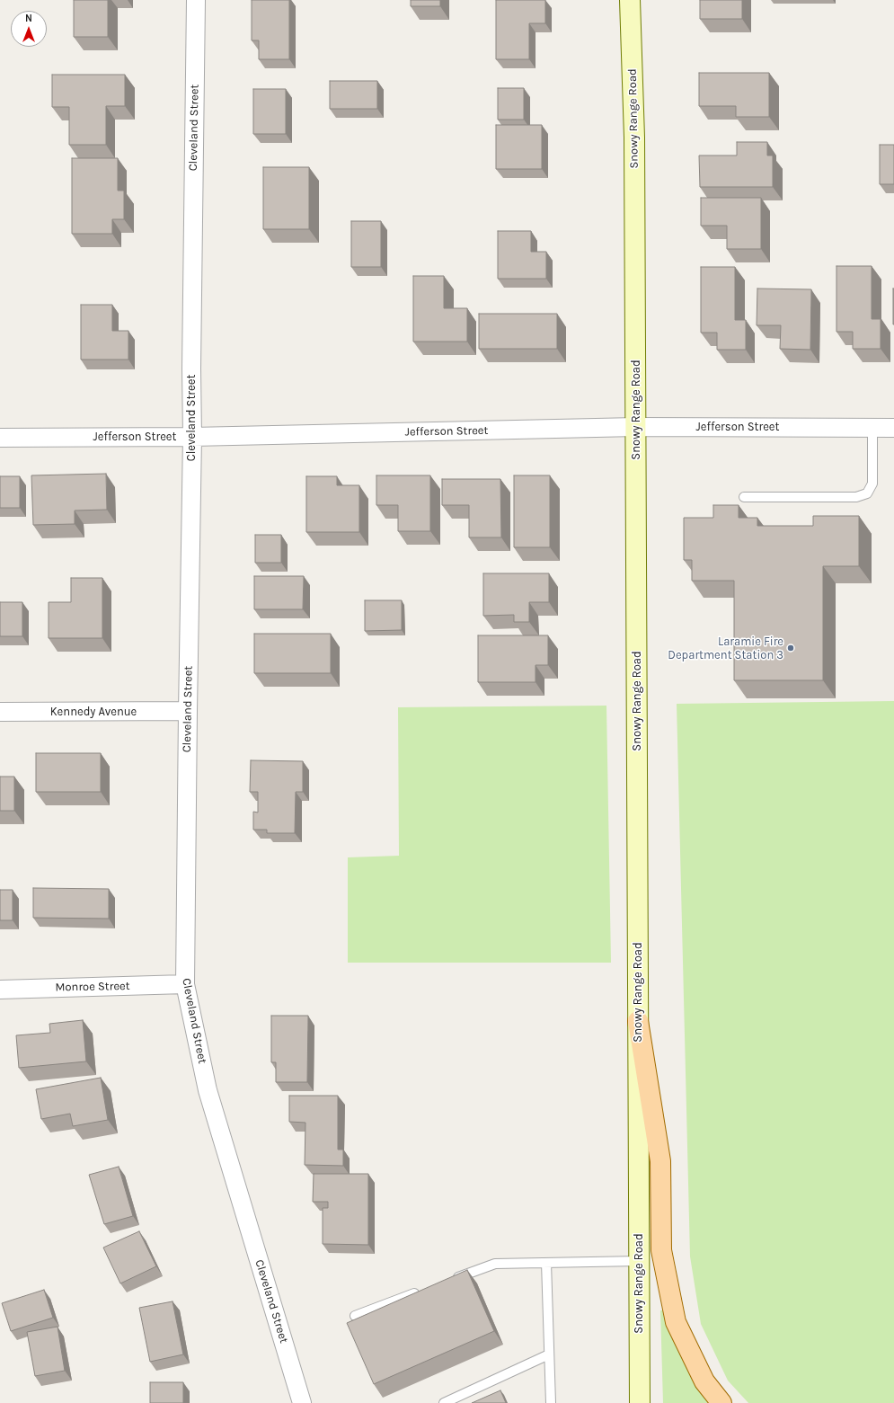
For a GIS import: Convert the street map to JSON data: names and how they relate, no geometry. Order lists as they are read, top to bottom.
{
  "streets": {
    "main road": ["Snowy Range Road"],
    "street": [
      "Cleveland Street",
      "Jefferson Street",
      "Kennedy Avenue",
      "Monroe Street"
    ]
  },
  "crossings": [
    ["Snowy Range Road", "Jefferson Street"],
    ["Cleveland Street", "Jefferson Street"],
    ["Cleveland Street", "Kennedy Avenue"],
    ["Cleveland Street", "Monroe Street"]
  ],
  "places": ["Laramie Fire Department Station 3"],
  "north": "top"
}
